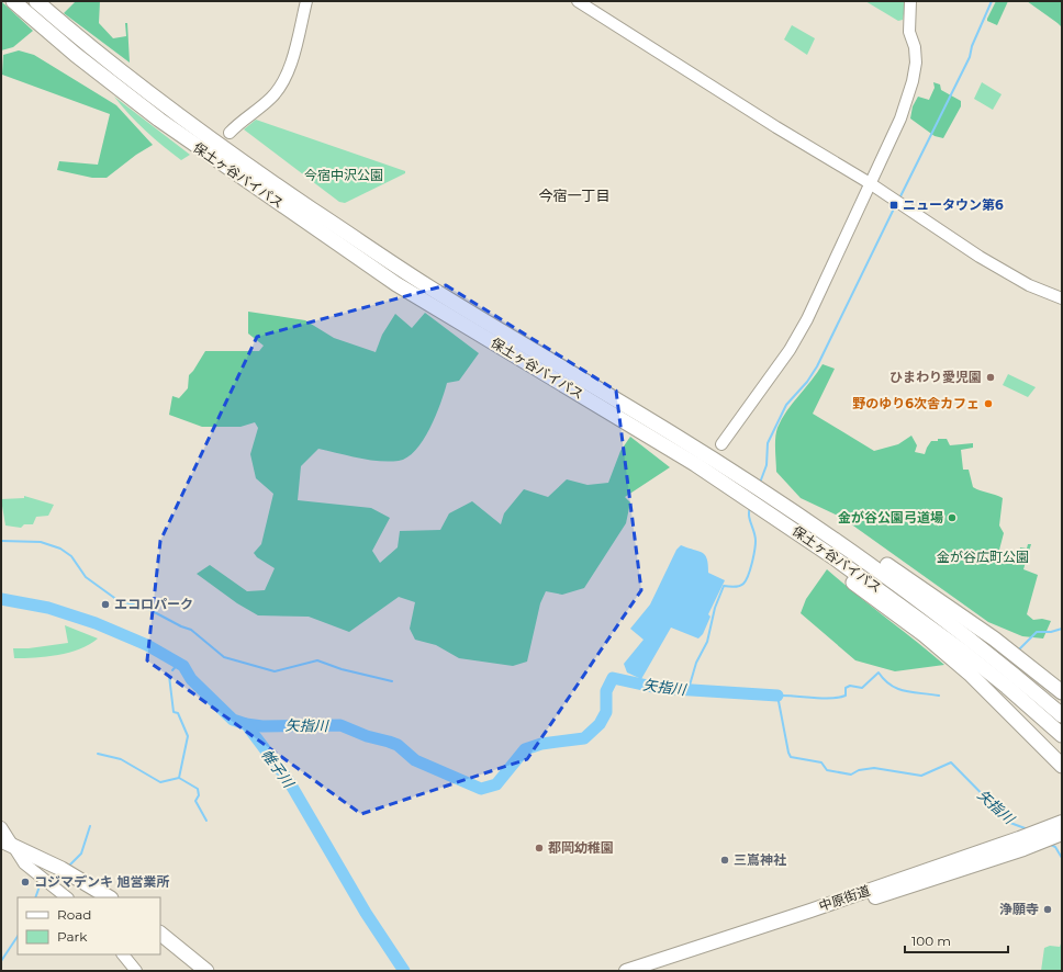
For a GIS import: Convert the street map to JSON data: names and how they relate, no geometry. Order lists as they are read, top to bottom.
{
  "streets": {
    "highway": ["保土ヶ谷バイパス"],
    "main road": ["中原街道"]
  },
  "districts": ["今宿一丁目"],
  "water": ["矢指川", "帷子川"],
  "parks": ["今宿中沢公園", "金が谷広町公園"],
  "places": {
    "transit": ["ニュータウン第6"],
    "other": [
      "ひまわり愛児園",
      "野のゆり6次舎カフェ",
      "金が谷公園弓道場",
      "エコロパーク",
      "都岡幼稚園",
      "三嶌神社",
      "コジマデンキ 旭営業所",
      "浄願寺"
    ]
  },
  "legend": ["Road", "Park"],
  "scale_bar": "100 m"
}
